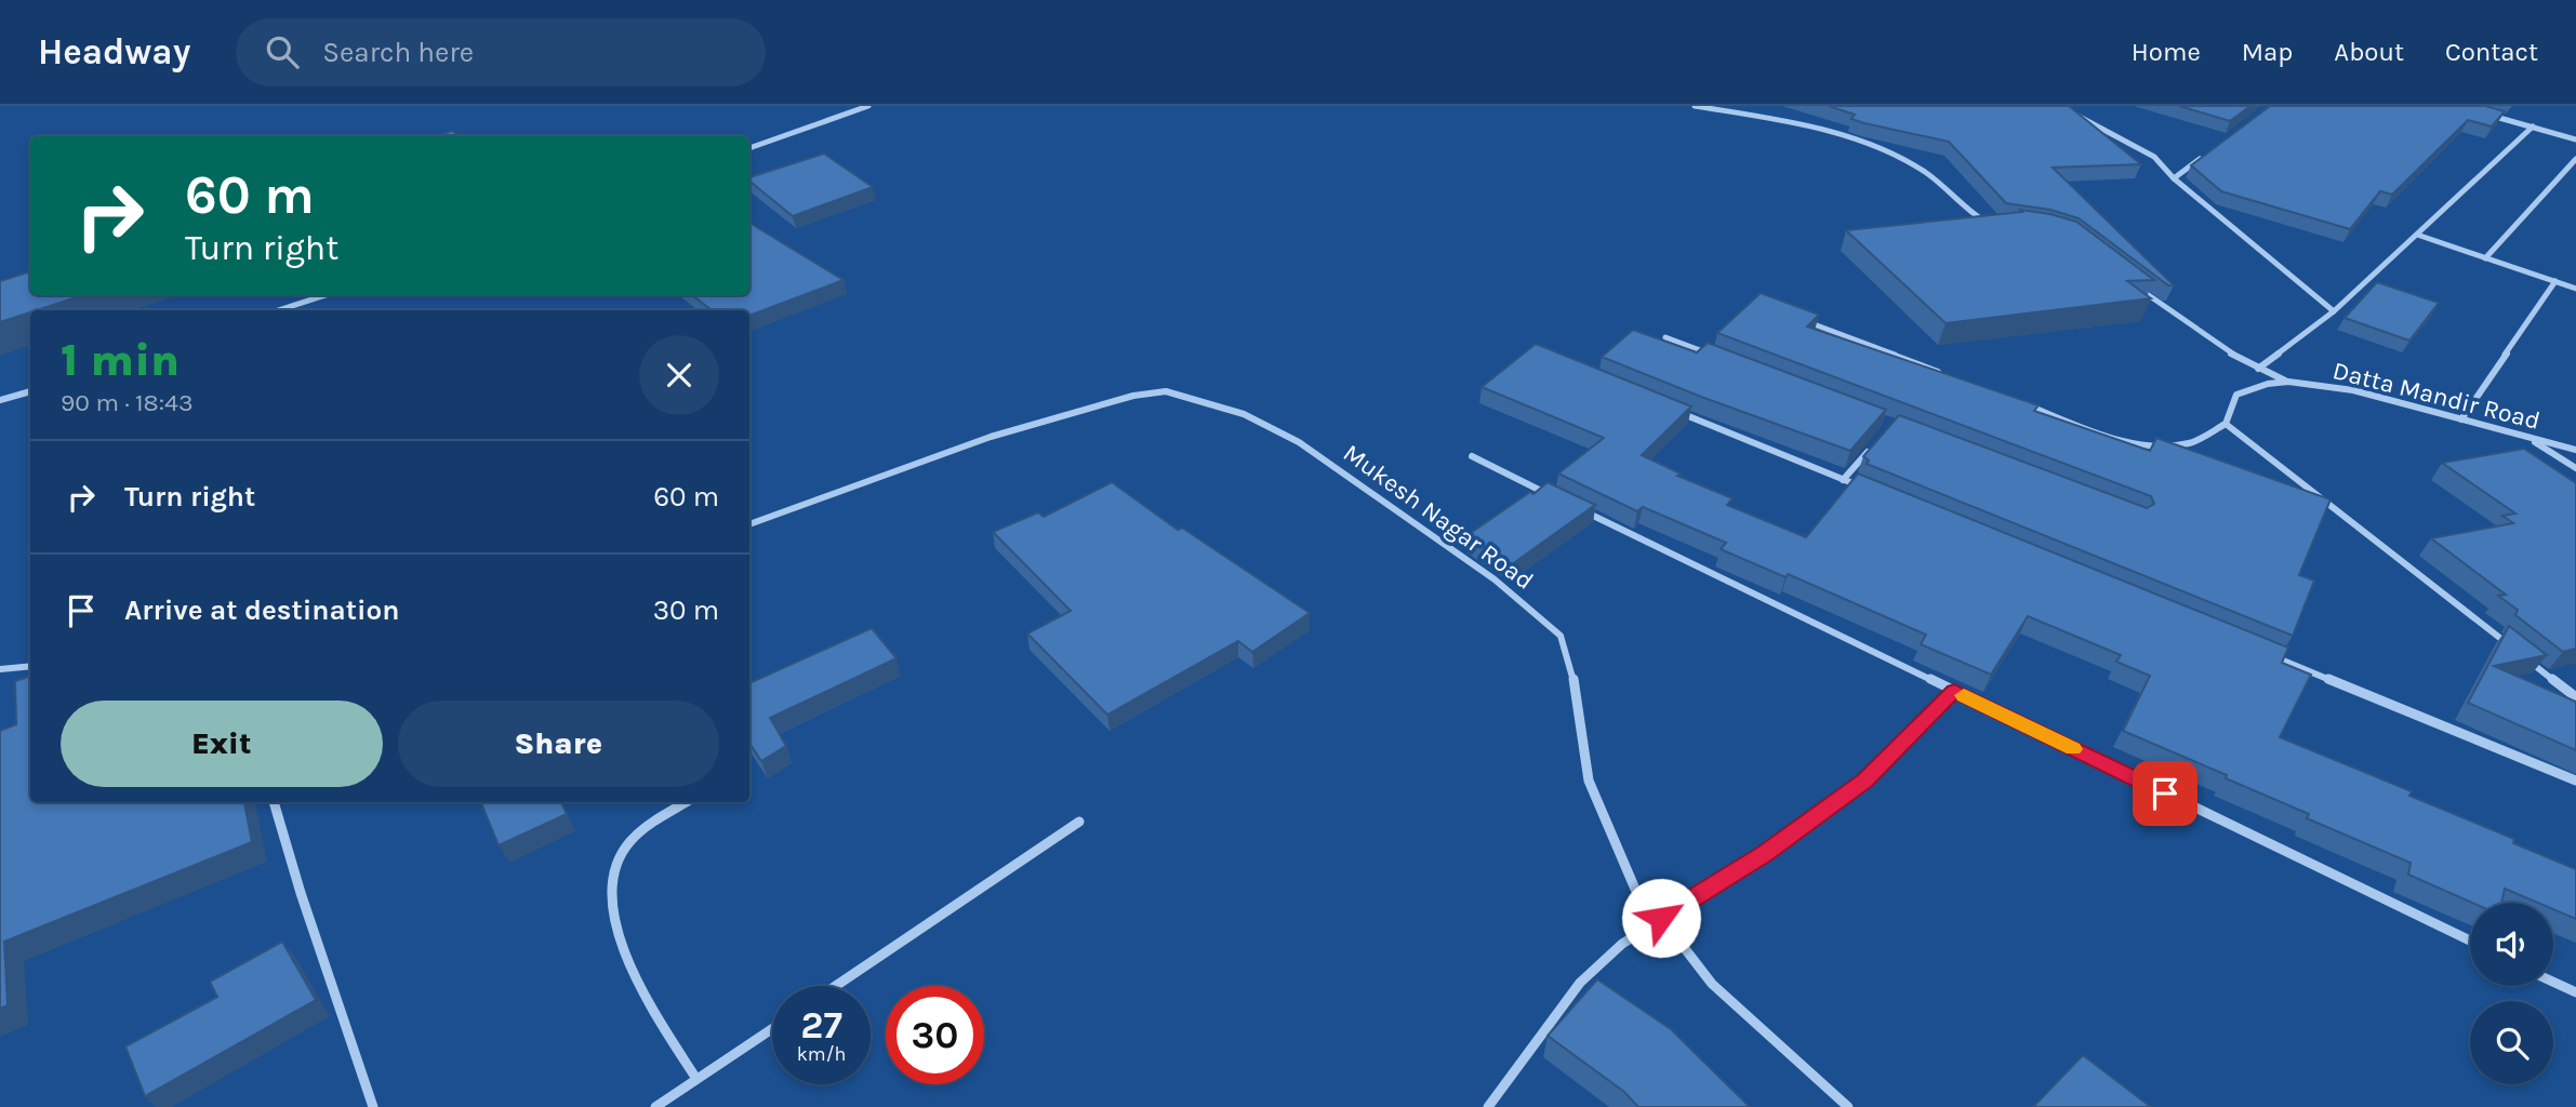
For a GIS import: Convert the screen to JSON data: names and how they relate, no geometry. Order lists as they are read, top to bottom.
{
  "streets": {
    "street": ["Datta Mandir Road", "Mukesh Nagar Road"]
  },
  "page": {
    "header": "Headway",
    "search": "Search here",
    "nav": [
      "Home",
      "Map",
      "About",
      "Contact"
    ],
    "turn": ["60 m", "Turn right"],
    "heading": ["1 min", "90 m · 18:43"],
    "list": [
      {
        "name": "Turn right",
        "value": "60 m"
      },
      {
        "name": "Arrive at destination",
        "value": "30 m"
      }
    ],
    "buttons": ["Exit", "Share"],
    "speed": "27 km/h",
    "limit": "30"
  }
}
